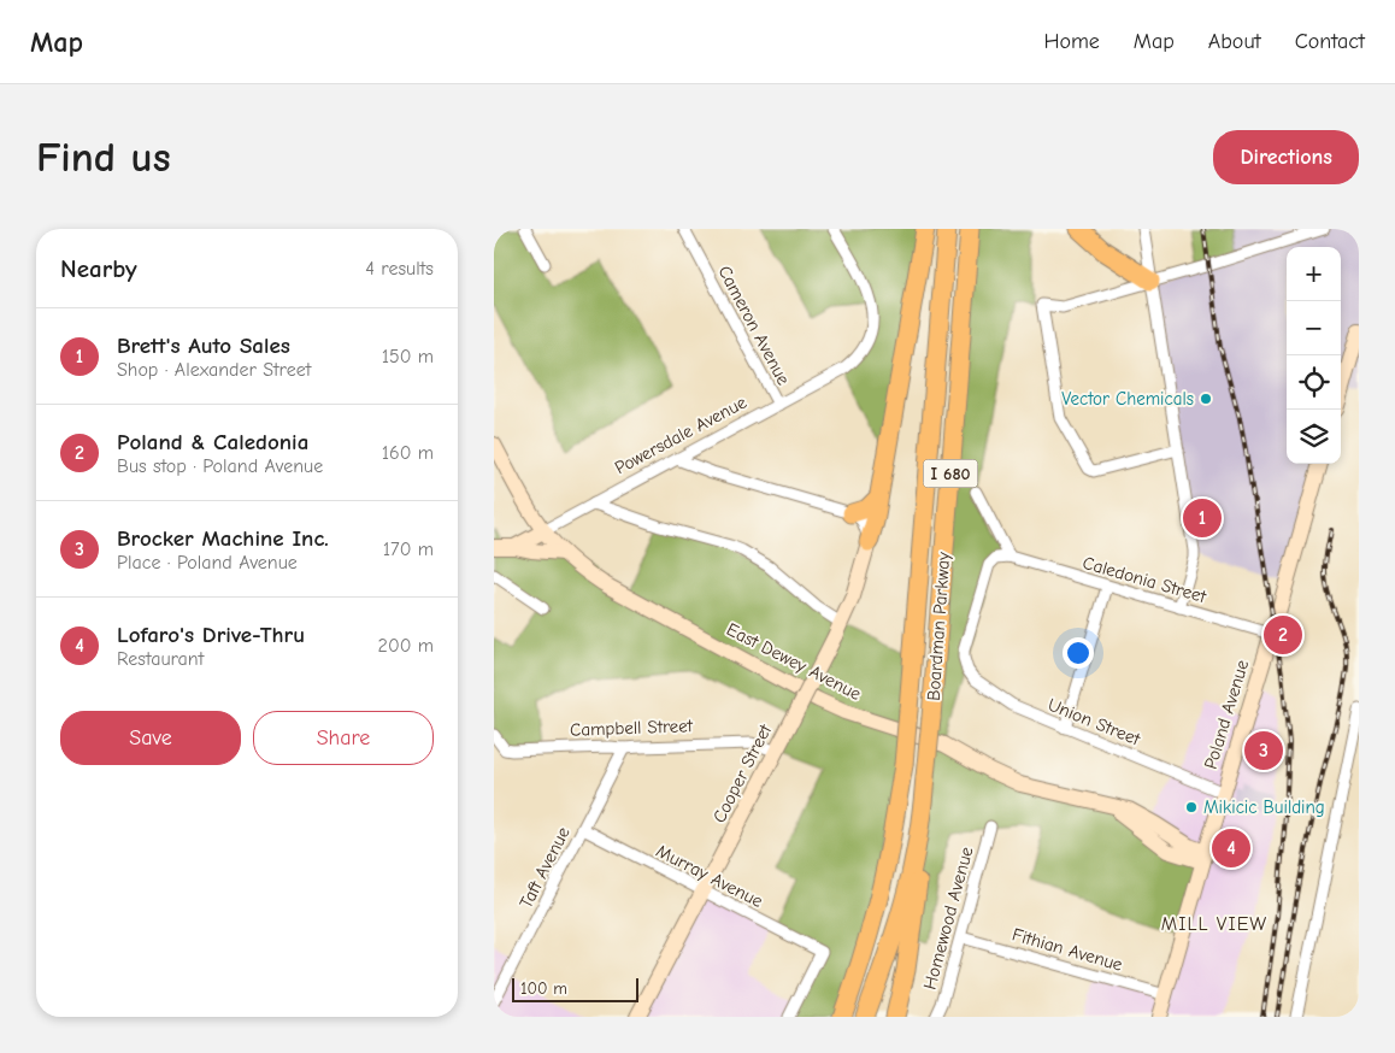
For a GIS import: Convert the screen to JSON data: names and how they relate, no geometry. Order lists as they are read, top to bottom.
{
  "streets": {
    "highway": ["I 680", "Boardman Parkway"],
    "street": [
      "Cameron Avenue",
      "Powersdale Avenue",
      "Caledonia Street",
      "East Dewey Avenue",
      "Poland Avenue",
      "Union Street",
      "Campbell Street",
      "Cooper Street",
      "Taft Avenue",
      "Murray Avenue",
      "Homewood Avenue",
      "Fithian Avenue"
    ]
  },
  "crossings": [
    ["Cameron Avenue", "Powersdale Avenue"],
    ["Powersdale Avenue", "East Dewey Avenue"],
    ["Caledonia Street", "Poland Avenue"],
    ["Caledonia Street", "Union Street"],
    ["East Dewey Avenue", "Poland Avenue"],
    ["Poland Avenue", "Union Street"],
    ["Poland Avenue", "Fithian Avenue"],
    ["Campbell Street", "Cooper Street"],
    ["Campbell Street", "Taft Avenue"],
    ["Cooper Street", "Murray Avenue"],
    ["Taft Avenue", "Murray Avenue"],
    ["Homewood Avenue", "Fithian Avenue"]
  ],
  "districts": ["MILL VIEW"],
  "places": ["Vector Chemicals", "Mikicic Building"],
  "scale_bar": "100 m",
  "page": {
    "header": "Map",
    "nav": [
      "Home",
      "Map",
      "About",
      "Contact"
    ],
    "buttons": [
      "Directions",
      ["Save", "Share"]
    ],
    "title": "Find us",
    "heading": ["Nearby", "4 results"],
    "map_buttons": ["+", "−"],
    "list": [
      {
        "mark": "1",
        "name": "Brett's Auto Sales",
        "note": "Shop · Alexander Street",
        "value": "150 m"
      },
      {
        "mark": "2",
        "name": "Poland & Caledonia",
        "note": "Bus stop · Poland Avenue",
        "value": "160 m"
      },
      {
        "mark": "3",
        "name": "Brocker Machine Inc.",
        "note": "Place · Poland Avenue",
        "value": "170 m"
      },
      {
        "mark": "4",
        "name": "Lofaro's Drive-Thru",
        "note": "Restaurant",
        "value": "200 m"
      }
    ],
    "pins": [
      "1",
      "2",
      "3",
      "4"
    ],
    "scale": "100 m"
  }
}
